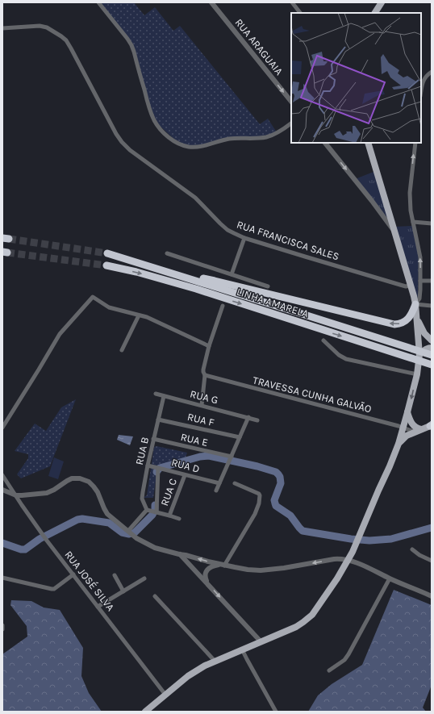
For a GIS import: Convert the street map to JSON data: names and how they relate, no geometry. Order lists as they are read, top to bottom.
{
  "streets": {
    "highway": ["LINHA AMARELA"],
    "street": [
      "RUA ARAGUAIA",
      "RUA FRANCISCA SALES",
      "TRAVESSA CUNHA GALVÃO",
      "RUA G",
      "RUA F",
      "RUA E",
      "RUA B",
      "RUA D",
      "RUA C",
      "RUA JOSÉ SILVA"
    ]
  },
  "crossings": [
    ["RUA G", "RUA B"],
    ["RUA F", "RUA B"],
    ["RUA E", "RUA B"],
    ["RUA B", "RUA D"],
    ["RUA D", "RUA C"]
  ],
  "one_way": ["RUA ARAGUAIA"]
}
